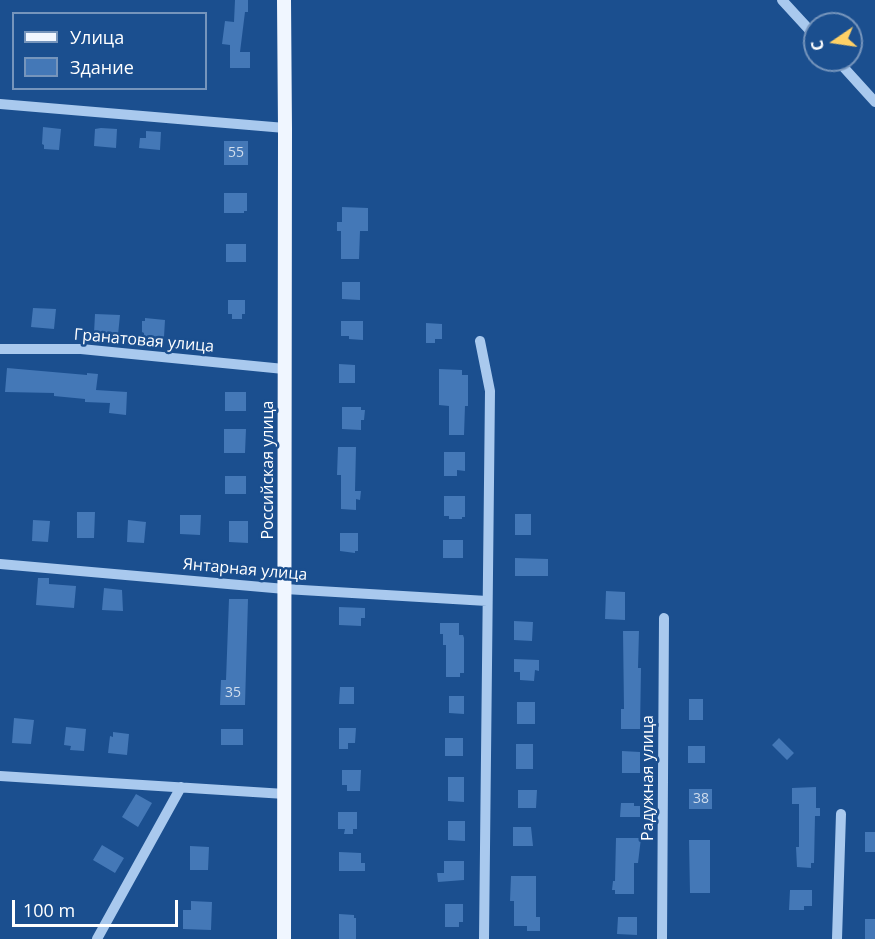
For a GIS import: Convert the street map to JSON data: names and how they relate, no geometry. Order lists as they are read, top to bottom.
{
  "streets": {
    "main road": ["Российская улица"],
    "street": ["Гранатовая улица", "Янтарная улица", "Радужная улица"]
  },
  "crossings": [
    ["Гранатовая улица", "Российская улица"],
    ["Российская улица", "Янтарная улица"]
  ],
  "house_numbers": ["55", "35", "38"],
  "legend": ["Улица", "Здание"],
  "scale_bar": "100 m",
  "north": "left"
}
